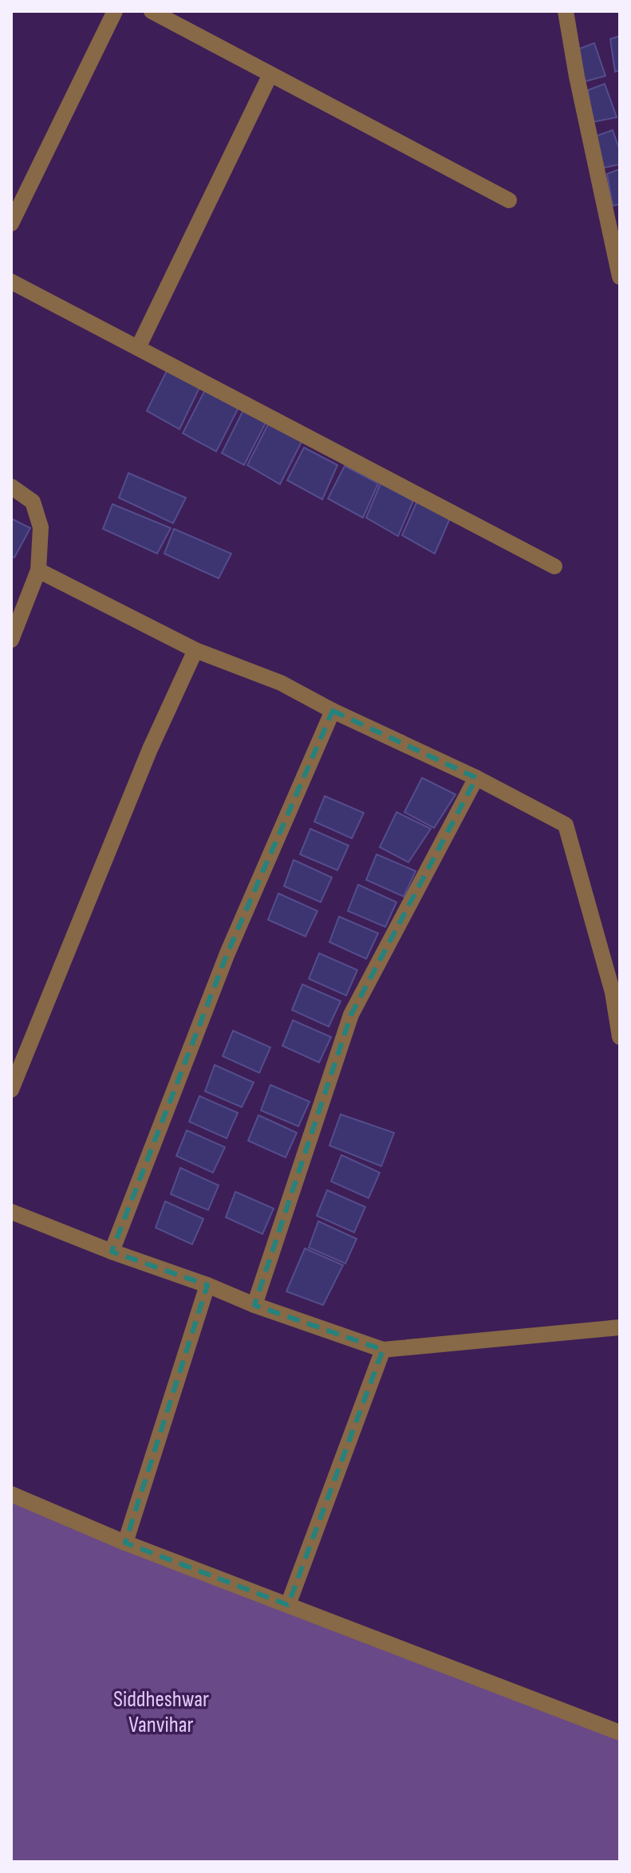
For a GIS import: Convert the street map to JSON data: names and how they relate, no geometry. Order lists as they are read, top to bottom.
{
  "parks": ["Siddheshwar Vanvihar"]
}
